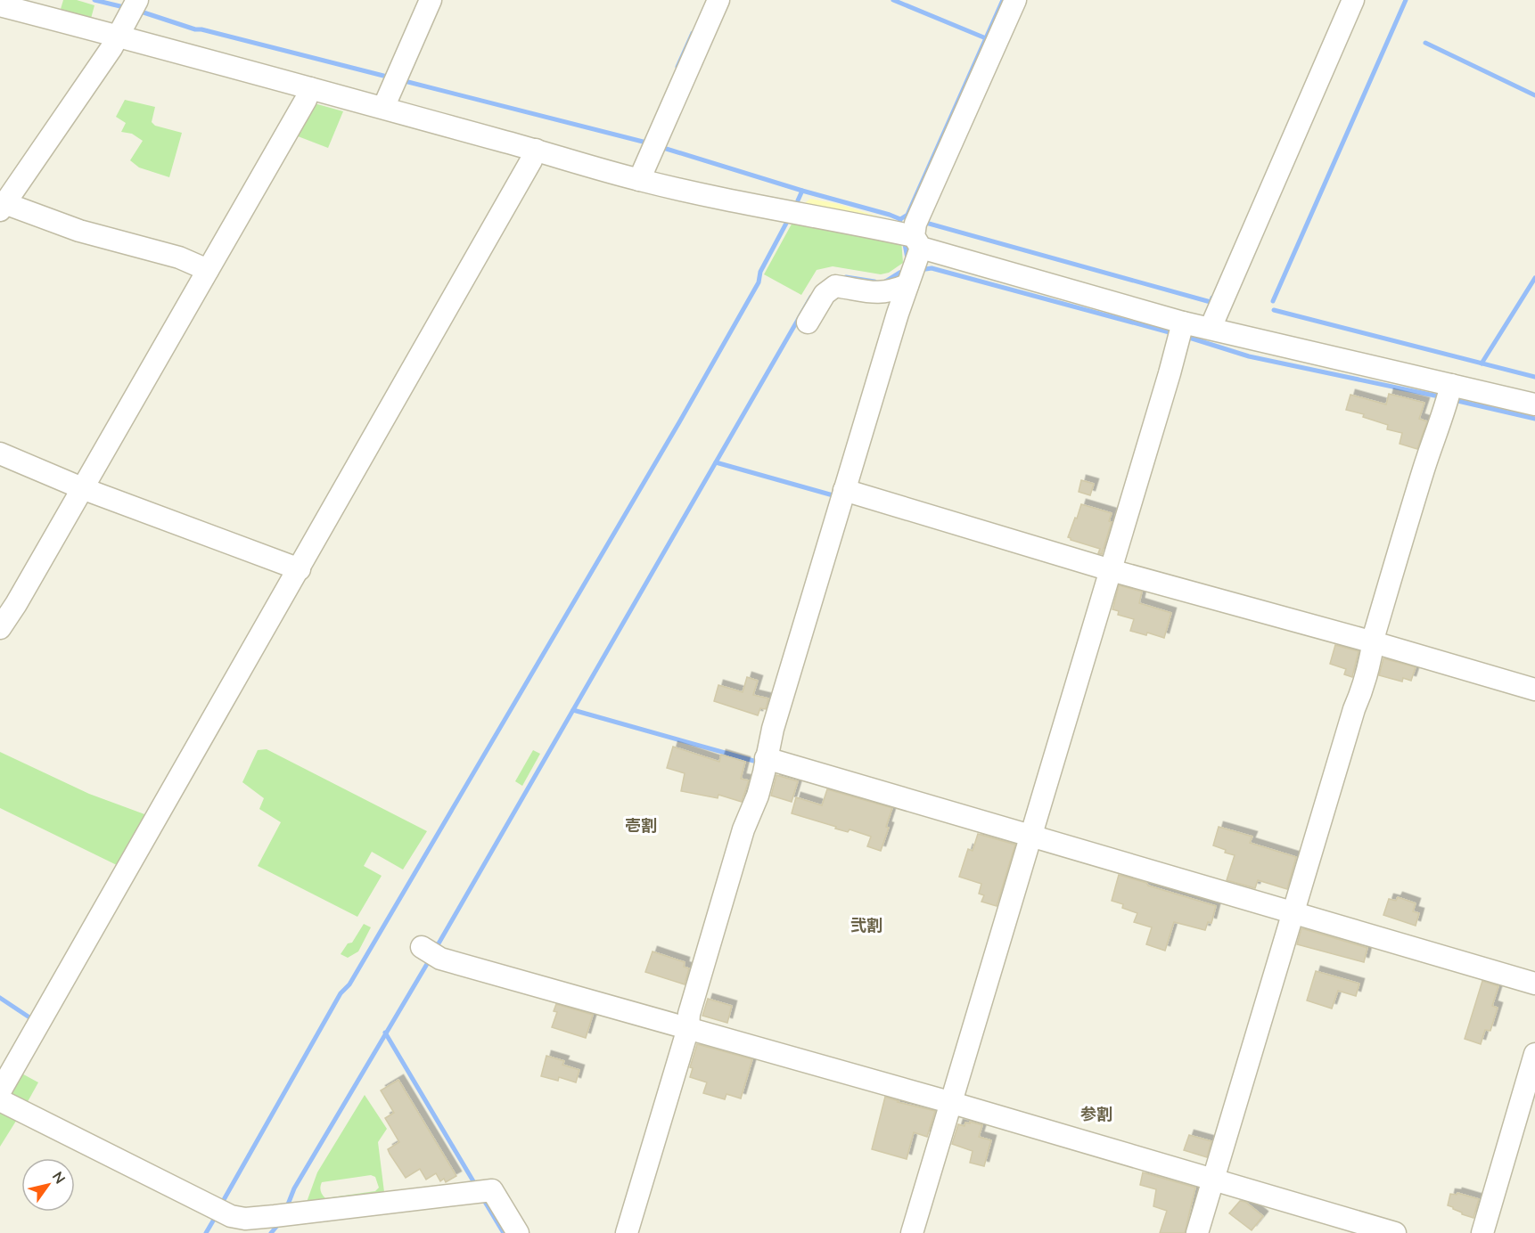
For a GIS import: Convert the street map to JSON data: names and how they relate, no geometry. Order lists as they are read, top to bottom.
{
  "districts": ["壱割", "弐割", "参割"],
  "north": "top right"
}
